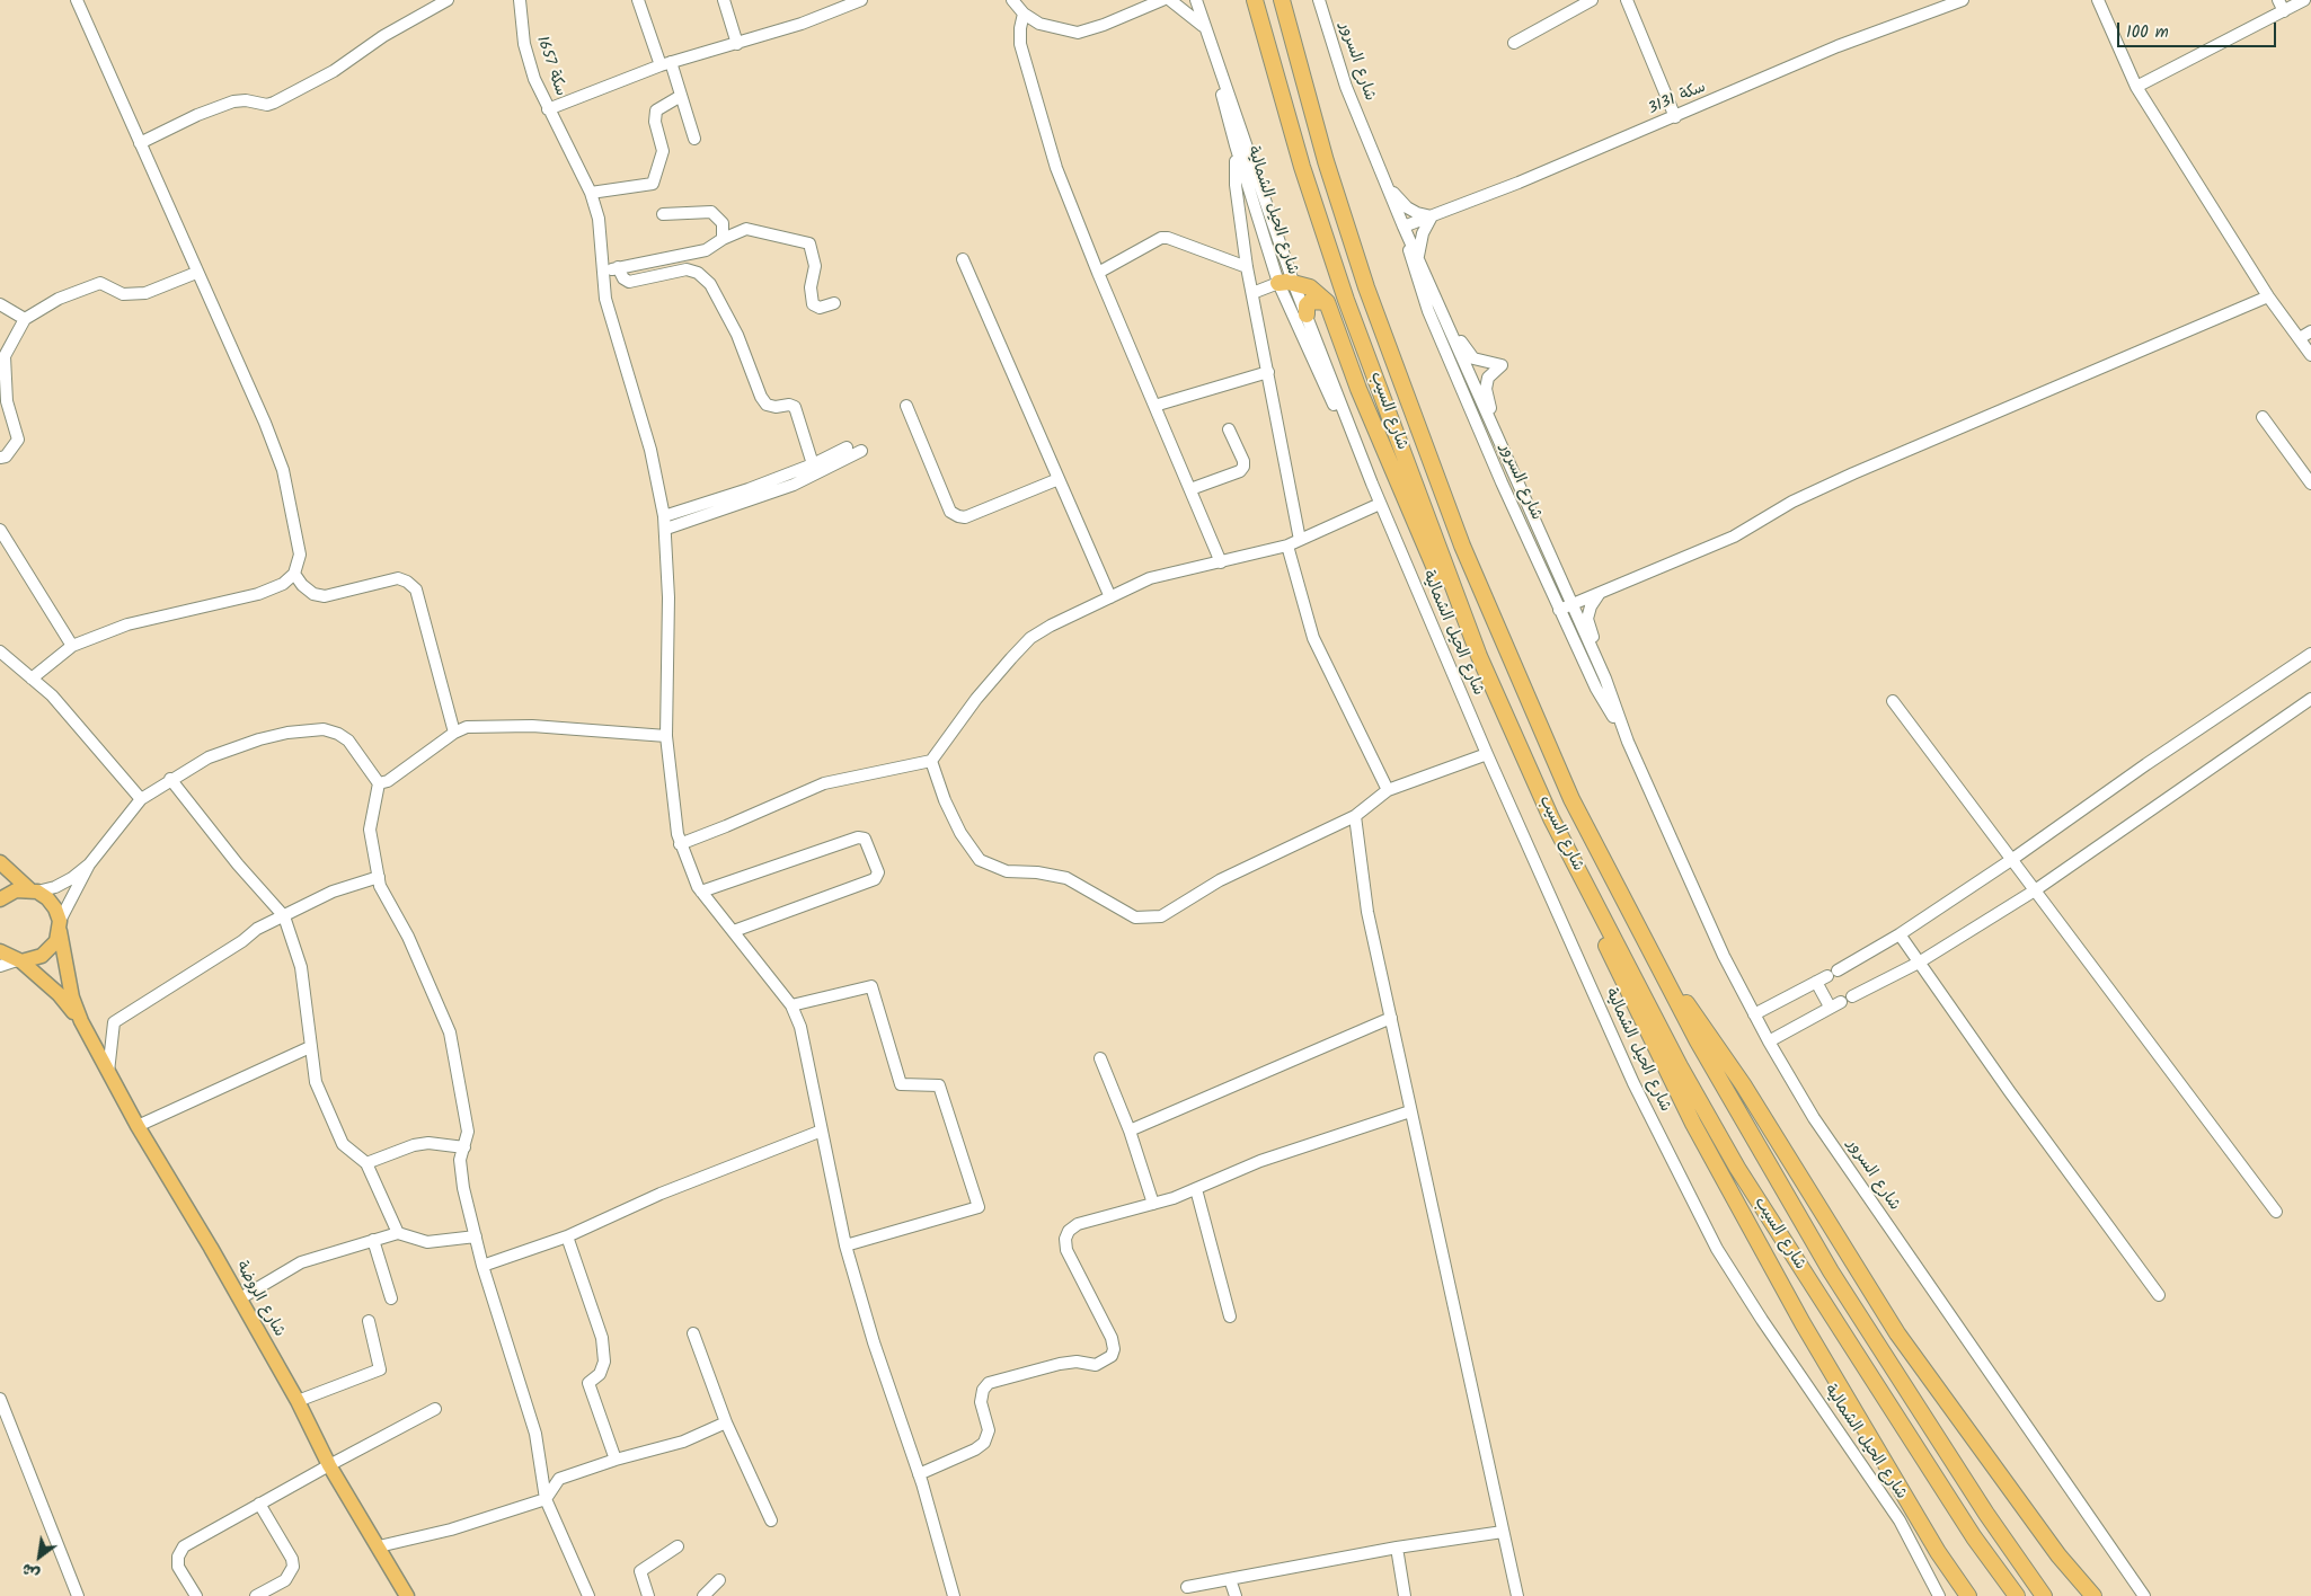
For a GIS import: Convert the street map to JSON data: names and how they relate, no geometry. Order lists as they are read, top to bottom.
{
  "streets": {
    "highway": ["شارع السيب"],
    "main road": ["شارع الروضة"],
    "street": [
      "شارع السرور",
      "سكة 1657",
      "سكة 3131",
      "شارع الحيل الشمالية"
    ]
  },
  "crossings": [
    ["شارع السرور", "سكة 3131"]
  ],
  "scale_bar": "100 m",
  "north": "bottom left"
}
